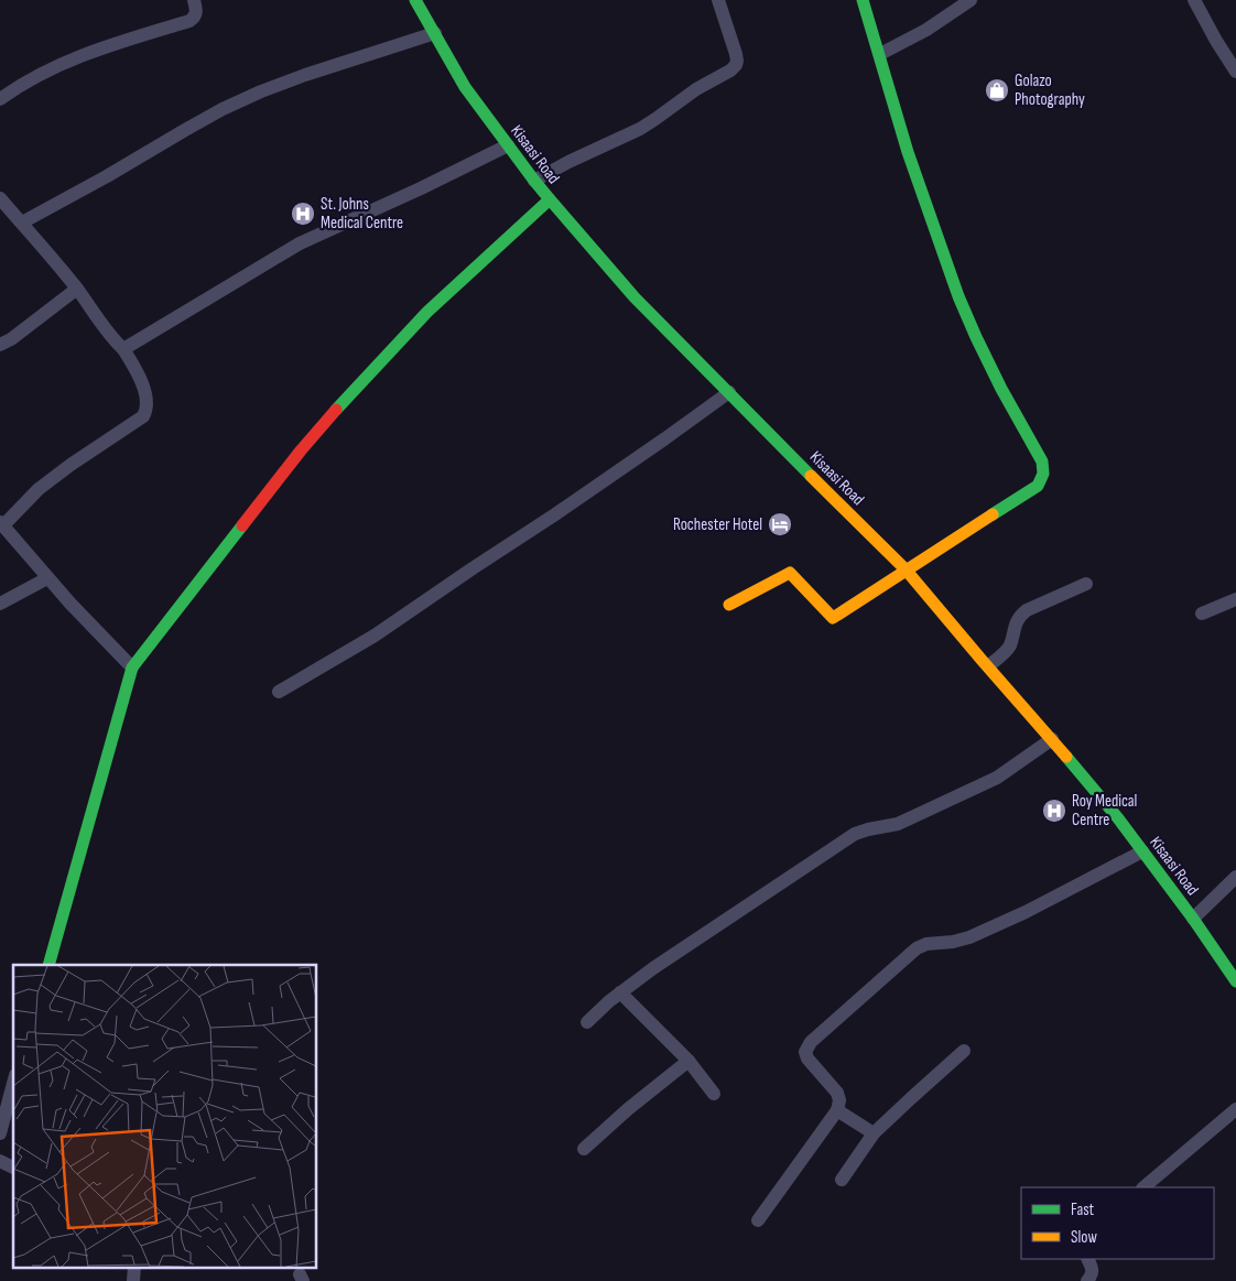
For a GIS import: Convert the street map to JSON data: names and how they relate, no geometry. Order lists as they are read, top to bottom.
{
  "streets": {
    "street": ["Kisaasi Road"]
  },
  "places": {
    "shop": ["Golazo Photography"],
    "hospital": ["St. Johns Medical Centre", "Roy Medical Centre"],
    "hotel": ["Rochester Hotel"]
  },
  "legend": ["Fast", "Slow"]
}
